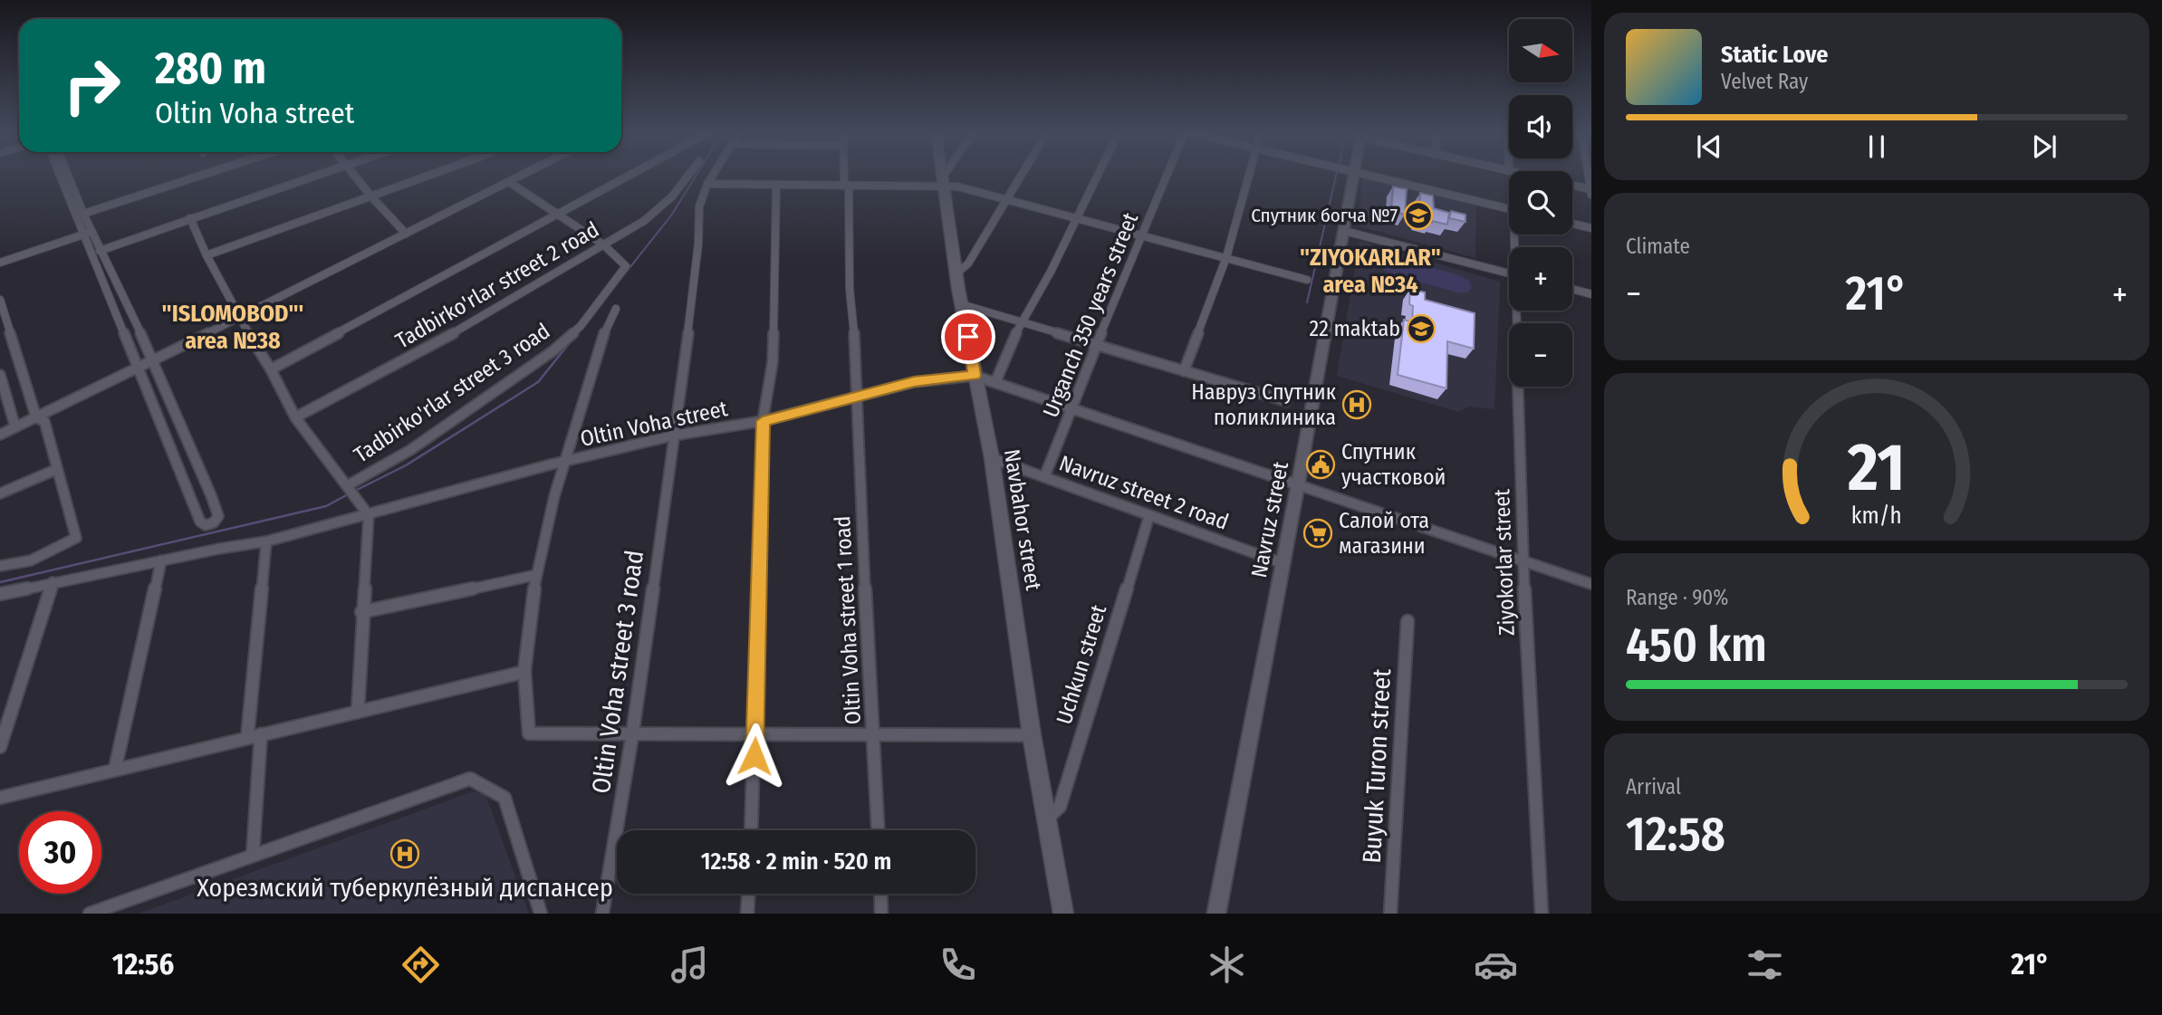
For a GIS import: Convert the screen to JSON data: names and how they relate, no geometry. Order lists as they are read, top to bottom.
{
  "streets": {
    "main road": ["Navbahor street"],
    "street": [
      "Tadbirko'rlar street 2 road",
      "Urganch 350 years street",
      "Tadbirko'rlar street 3 road",
      "Oltin Voha street",
      "Navruz street 2 road",
      "Navruz street",
      "Ziyokorlar street",
      "Oltin Voha street 1 road",
      "Uchkun street",
      "Oltin Voha street 3 road",
      "Buyuk Turon street"
    ]
  },
  "crossings": [
    ["Tadbirko'rlar street 2 road", "Tadbirko'rlar street 3 road"],
    ["Urganch 350 years street", "Navruz street 2 road"],
    ["Oltin Voha street", "Navbahor street"],
    ["Oltin Voha street", "Oltin Voha street 1 road"],
    ["Oltin Voha street", "Oltin Voha street 3 road"],
    ["Navruz street 2 road", "Navbahor street"],
    ["Navruz street 2 road", "Navruz street"],
    ["Navruz street 2 road", "Uchkun street"],
    ["Navbahor street", "Uchkun street"]
  ],
  "districts": ["\"ZIYOKARLAR\" area №34", "\"ISLOMOBOD\"' area №38"],
  "places": {
    "school or university": ["Спутник богча №7", "22 maktab"],
    "hospital": ["Навруз Спутник поликлиника", "Хорезмский туберкулёзный диспансер"],
    "public building": ["Спутник участковой"],
    "supermarket": ["Салой ота магазини"]
  },
  "north": "right",
  "page": {
    "map_buttons": ["+", "−"],
    "turn": ["280 m", "Oltin Voha street"],
    "song": ["Static Love", "Velvet Ray"],
    "tile": [
      "Climate",
      ["Range · 90%", "450 km"],
      ["Arrival", "12:58"]
    ],
    "heat": ["−", "21°", "+"],
    "limit": "30",
    "trip": "12:58 · 2 min · 520 m",
    "tabs": ["12:56", "21°"],
    "gauge": ["21", "km/h"]
  }
}
